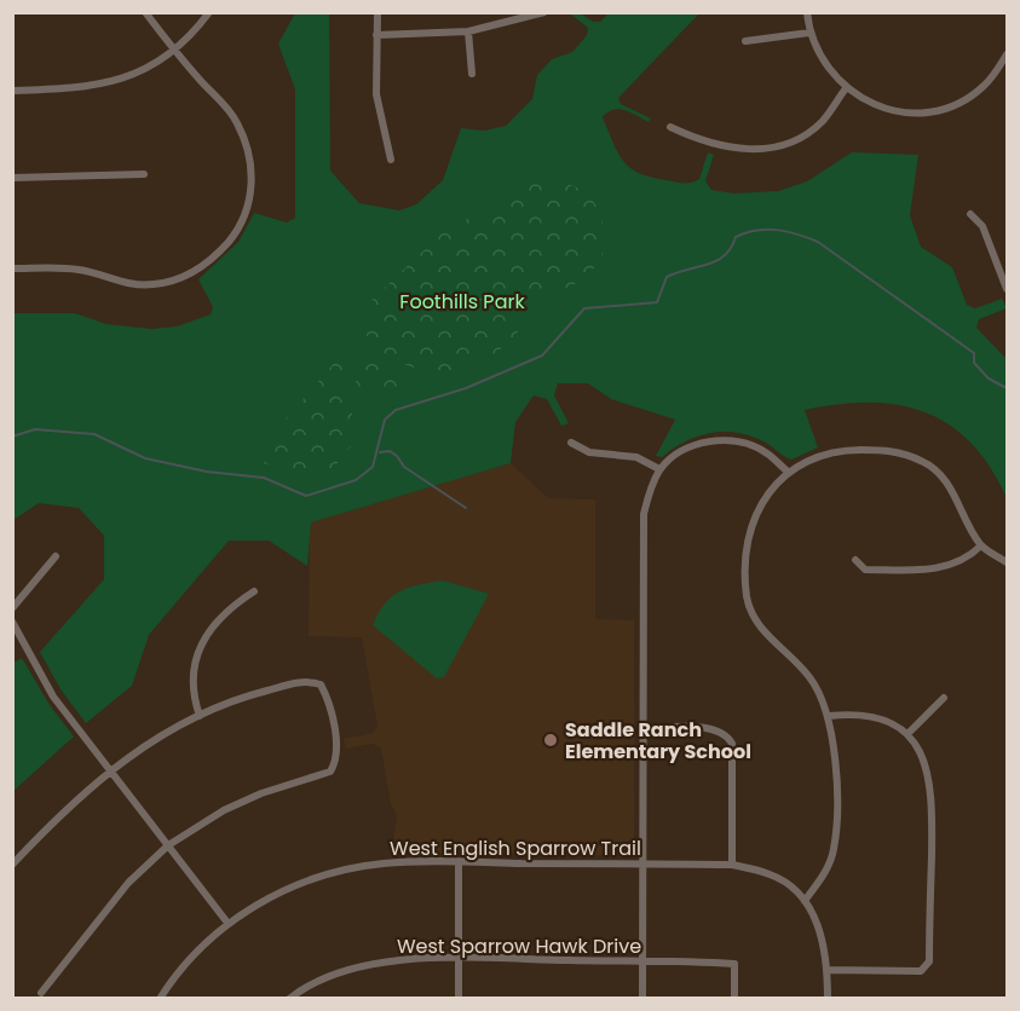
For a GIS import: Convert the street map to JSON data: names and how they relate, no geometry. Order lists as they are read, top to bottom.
{
  "streets": {
    "street": ["West English Sparrow Trail", "West Sparrow Hawk Drive"]
  },
  "parks": ["Foothills Park"],
  "places": ["Saddle Ranch Elementary School"]
}
